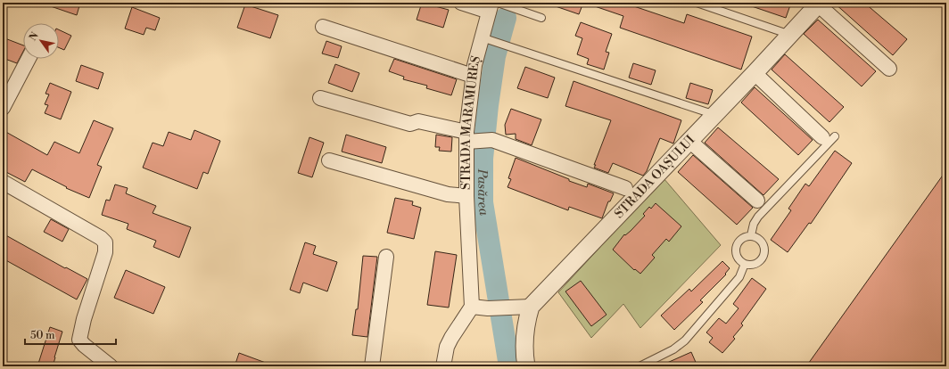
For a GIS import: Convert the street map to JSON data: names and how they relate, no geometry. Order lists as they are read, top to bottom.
{
  "streets": {
    "street": ["STRADA MARAMUREȘ", "STRADA OAȘULUI"]
  },
  "water": ["Pasărea"],
  "scale_bar": "50 m",
  "north": "top left"
}
